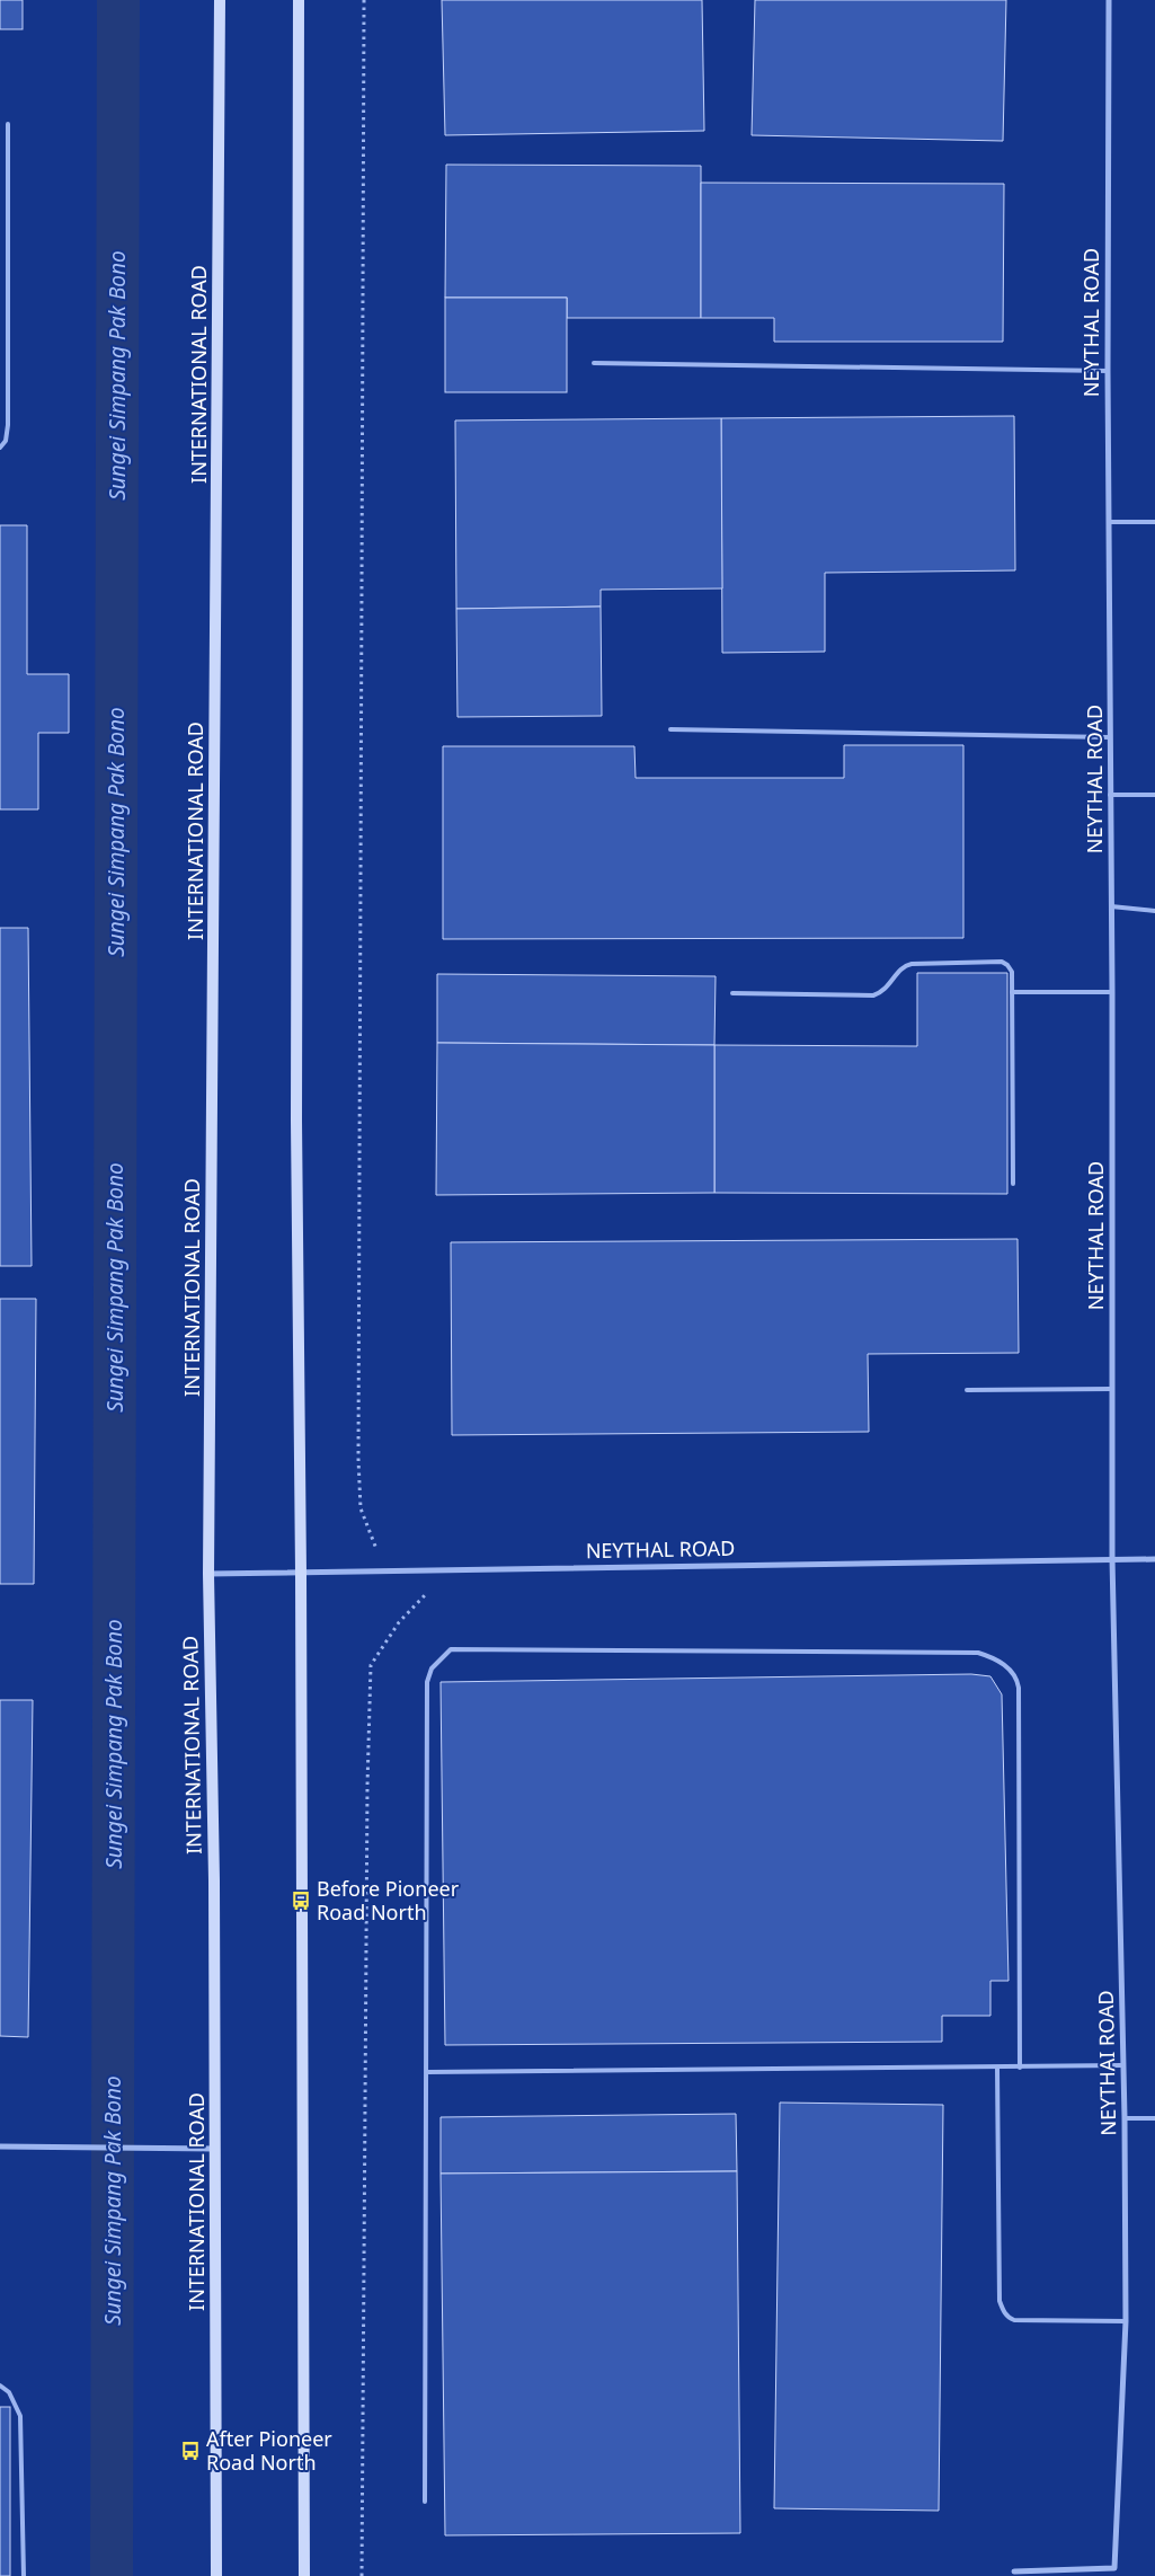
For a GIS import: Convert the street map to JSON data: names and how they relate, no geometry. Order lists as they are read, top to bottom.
{
  "streets": {
    "main road": ["INTERNATIONAL ROAD"],
    "street": ["NEYTHAL ROAD", "NEYTHAI ROAD"]
  },
  "crossings": [
    ["NEYTHAL ROAD", "INTERNATIONAL ROAD"],
    ["NEYTHAL ROAD", "NEYTHAI ROAD"]
  ],
  "water": ["Sungei Simpang Pak Bono"],
  "places": {
    "bus stop": ["Before Pioneer Road North", "After Pioneer Road North"]
  }
}
